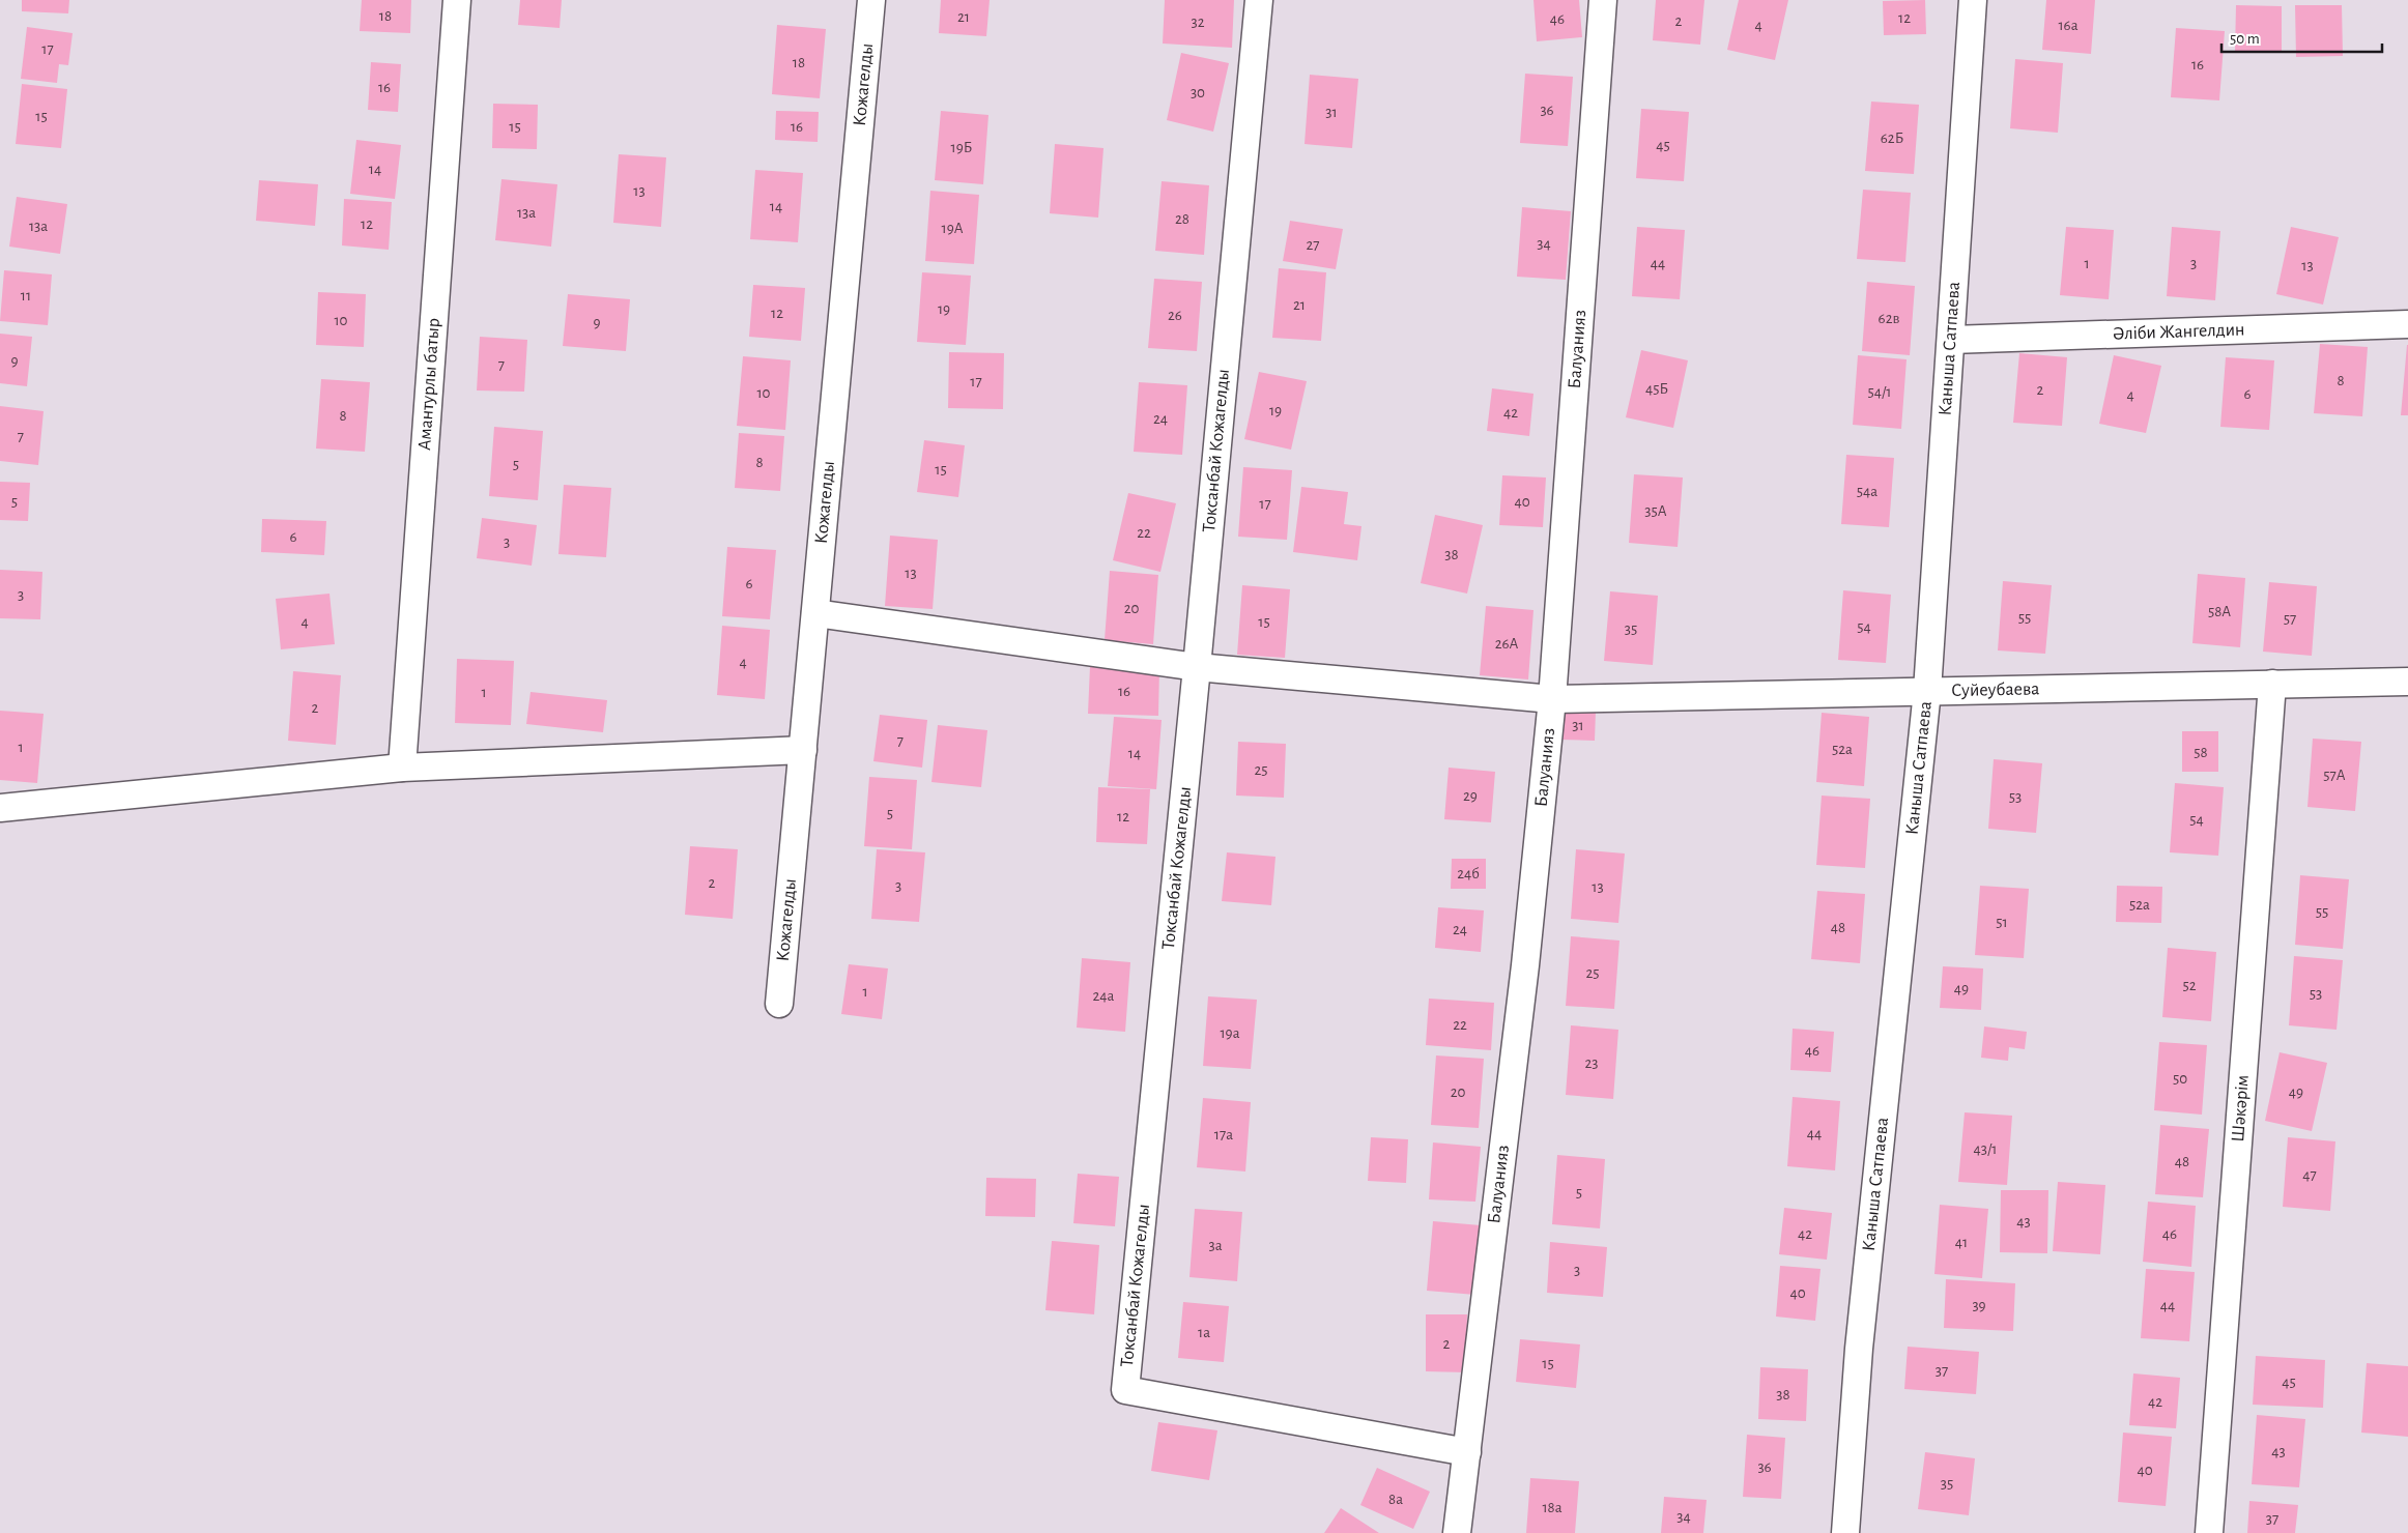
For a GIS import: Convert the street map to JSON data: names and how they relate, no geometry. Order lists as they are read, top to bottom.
{
  "streets": {
    "street": [
      "Кожагелды",
      "Әліби Жангелдин",
      "Каныша Сатпаева",
      "Балуанияз",
      "Амантурлы батыр",
      "Токсанбай Кожагелды",
      "Суйеубаева",
      "Шәкәрім"
    ]
  },
  "crossings": [
    ["Кожагелды", "Суйеубаева"],
    ["Әліби Жангелдин", "Каныша Сатпаева"],
    ["Каныша Сатпаева", "Суйеубаева"],
    ["Балуанияз", "Токсанбай Кожагелды"],
    ["Балуанияз", "Суйеубаева"],
    ["Токсанбай Кожагелды", "Суйеубаева"],
    ["Суйеубаева", "Шәкәрім"]
  ],
  "house_numbers": [
    "18",
    "21",
    "12",
    "46",
    "2",
    "32",
    "4",
    "16а",
    "17",
    "18",
    "16",
    "16",
    "30",
    "36",
    "31",
    "15",
    "15",
    "16",
    "62Б",
    "45",
    "19Б",
    "14",
    "13",
    "14",
    "13а",
    "28",
    "12",
    "13а",
    "19А",
    "34",
    "27",
    "44",
    "1",
    "3",
    "13",
    "11",
    "21",
    "19",
    "12",
    "26",
    "62в",
    "10",
    "9",
    "9",
    "7",
    "8",
    "17",
    "45Б",
    "2",
    "54/1",
    "10",
    "6",
    "4",
    "19",
    "42",
    "8",
    "24",
    "7",
    "8",
    "5",
    "15",
    "54а",
    "5",
    "40",
    "17",
    "35А",
    "22",
    "6",
    "3",
    "38",
    "13",
    "6",
    "3",
    "20",
    "58А",
    "55",
    "57",
    "4",
    "15",
    "54",
    "35",
    "26А",
    "4",
    "16",
    "1",
    "2",
    "31",
    "7",
    "1",
    "52а",
    "58",
    "14",
    "25",
    "57А",
    "29",
    "53",
    "5",
    "12",
    "54",
    "24б",
    "2",
    "3",
    "13",
    "52а",
    "55",
    "51",
    "48",
    "24",
    "25",
    "52",
    "49",
    "1",
    "53",
    "24а",
    "22",
    "19а",
    "46",
    "23",
    "50",
    "20",
    "49",
    "44",
    "17а",
    "43/1",
    "48",
    "47",
    "5",
    "43",
    "42",
    "46",
    "41",
    "3а",
    "3",
    "40",
    "39",
    "44",
    "1а",
    "2",
    "15",
    "37",
    "45",
    "38",
    "42",
    "43",
    "36",
    "40",
    "35",
    "8а",
    "18а",
    "34",
    "37"
  ],
  "scale_bar": "50 m"
}
